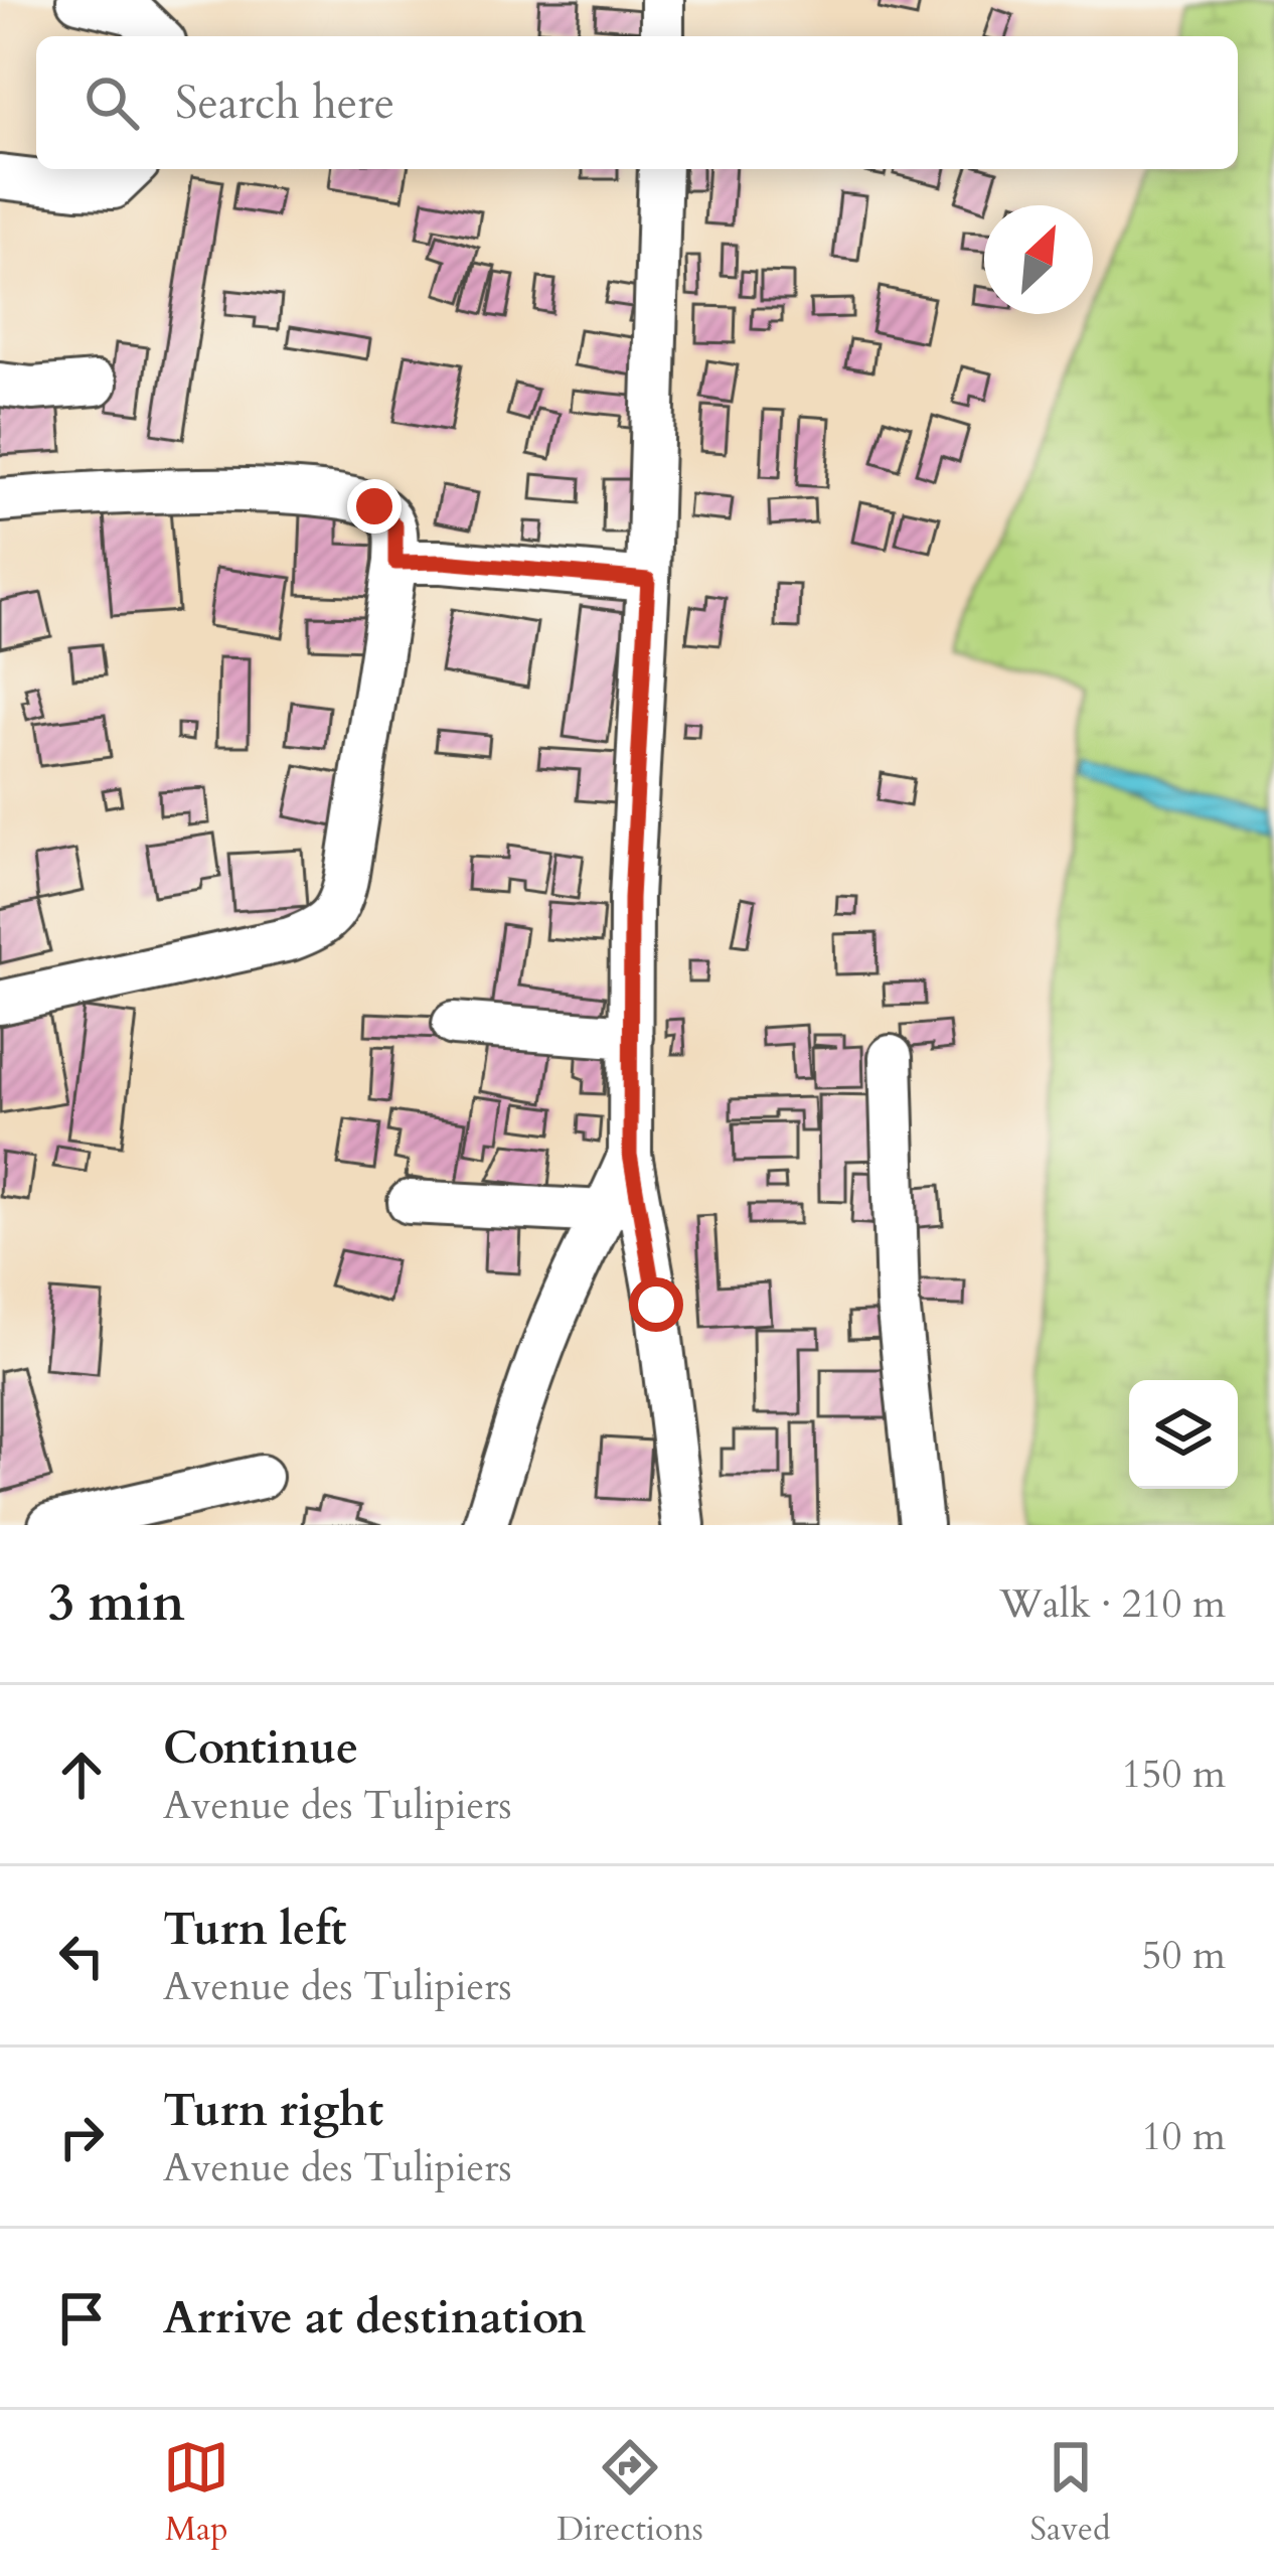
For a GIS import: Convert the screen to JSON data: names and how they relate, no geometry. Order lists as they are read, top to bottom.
{
  "north": "top right",
  "page": {
    "search": "Search here",
    "heading": ["3 min", "Walk · 210 m"],
    "list": [
      ["Continue", "Avenue des Tulipiers", "150 m"],
      ["Turn left", "Avenue des Tulipiers", "50 m"],
      ["Turn right", "Avenue des Tulipiers", "10 m"],
      "Arrive at destination"
    ],
    "nav": ["Map", "Directions", "Saved"]
  }
}
